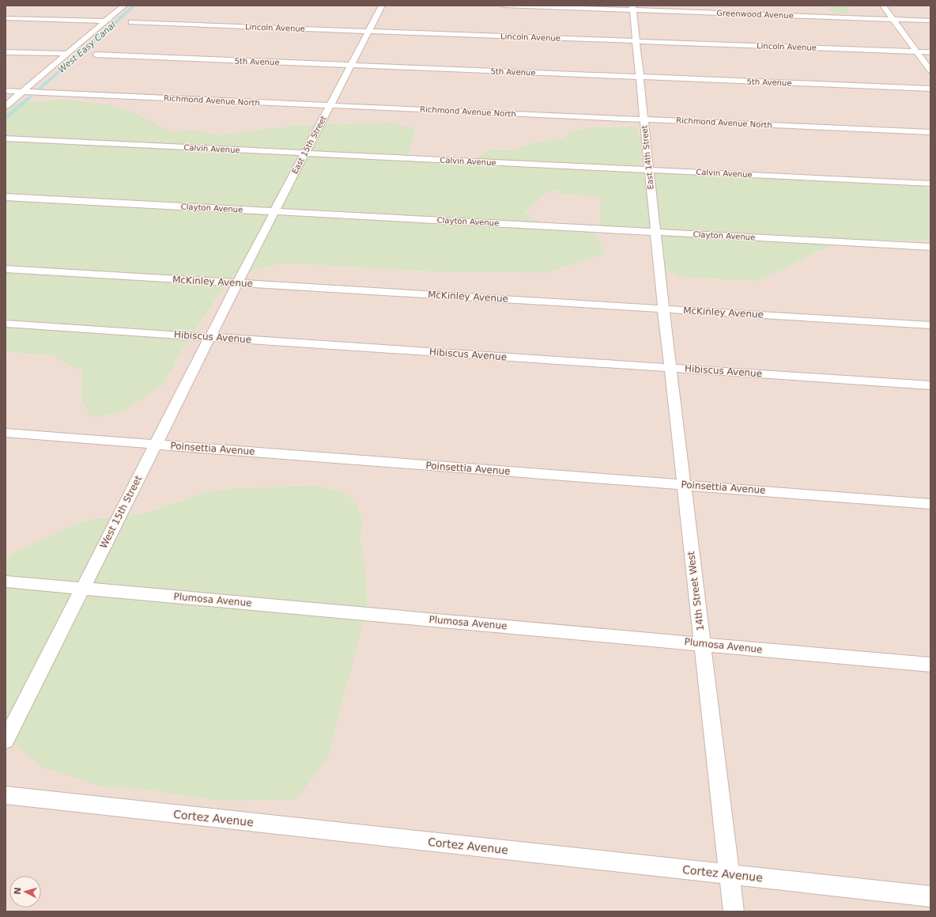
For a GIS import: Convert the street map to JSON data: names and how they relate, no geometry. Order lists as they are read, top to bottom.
{
  "streets": {
    "street": [
      "Greenwood Avenue",
      "Lincoln Avenue",
      "5th Avenue",
      "Richmond Avenue North",
      "East 15th Street",
      "Calvin Avenue",
      "East 14th Street",
      "Clayton Avenue",
      "McKinley Avenue",
      "Hibiscus Avenue",
      "Poinsettia Avenue",
      "West 15th Street",
      "14th Street West",
      "Plumosa Avenue",
      "Cortez Avenue"
    ]
  },
  "crossings": [
    ["Greenwood Avenue", "East 14th Street"],
    ["Lincoln Avenue", "East 15th Street"],
    ["Lincoln Avenue", "East 14th Street"],
    ["5th Avenue", "East 15th Street"],
    ["5th Avenue", "East 14th Street"],
    ["Richmond Avenue North", "East 15th Street"],
    ["Richmond Avenue North", "East 14th Street"],
    ["East 15th Street", "Calvin Avenue"],
    ["East 15th Street", "Clayton Avenue"],
    ["East 15th Street", "McKinley Avenue"],
    ["East 15th Street", "West 15th Street"],
    ["Calvin Avenue", "East 14th Street"],
    ["East 14th Street", "Clayton Avenue"],
    ["East 14th Street", "McKinley Avenue"],
    ["East 14th Street", "14th Street West"],
    ["McKinley Avenue", "West 15th Street"],
    ["McKinley Avenue", "14th Street West"],
    ["Hibiscus Avenue", "West 15th Street"],
    ["Hibiscus Avenue", "14th Street West"],
    ["Poinsettia Avenue", "West 15th Street"],
    ["Poinsettia Avenue", "14th Street West"],
    ["West 15th Street", "Plumosa Avenue"],
    ["14th Street West", "Plumosa Avenue"],
    ["14th Street West", "Cortez Avenue"]
  ],
  "water": ["West Easy Canal"],
  "north": "left"
}
